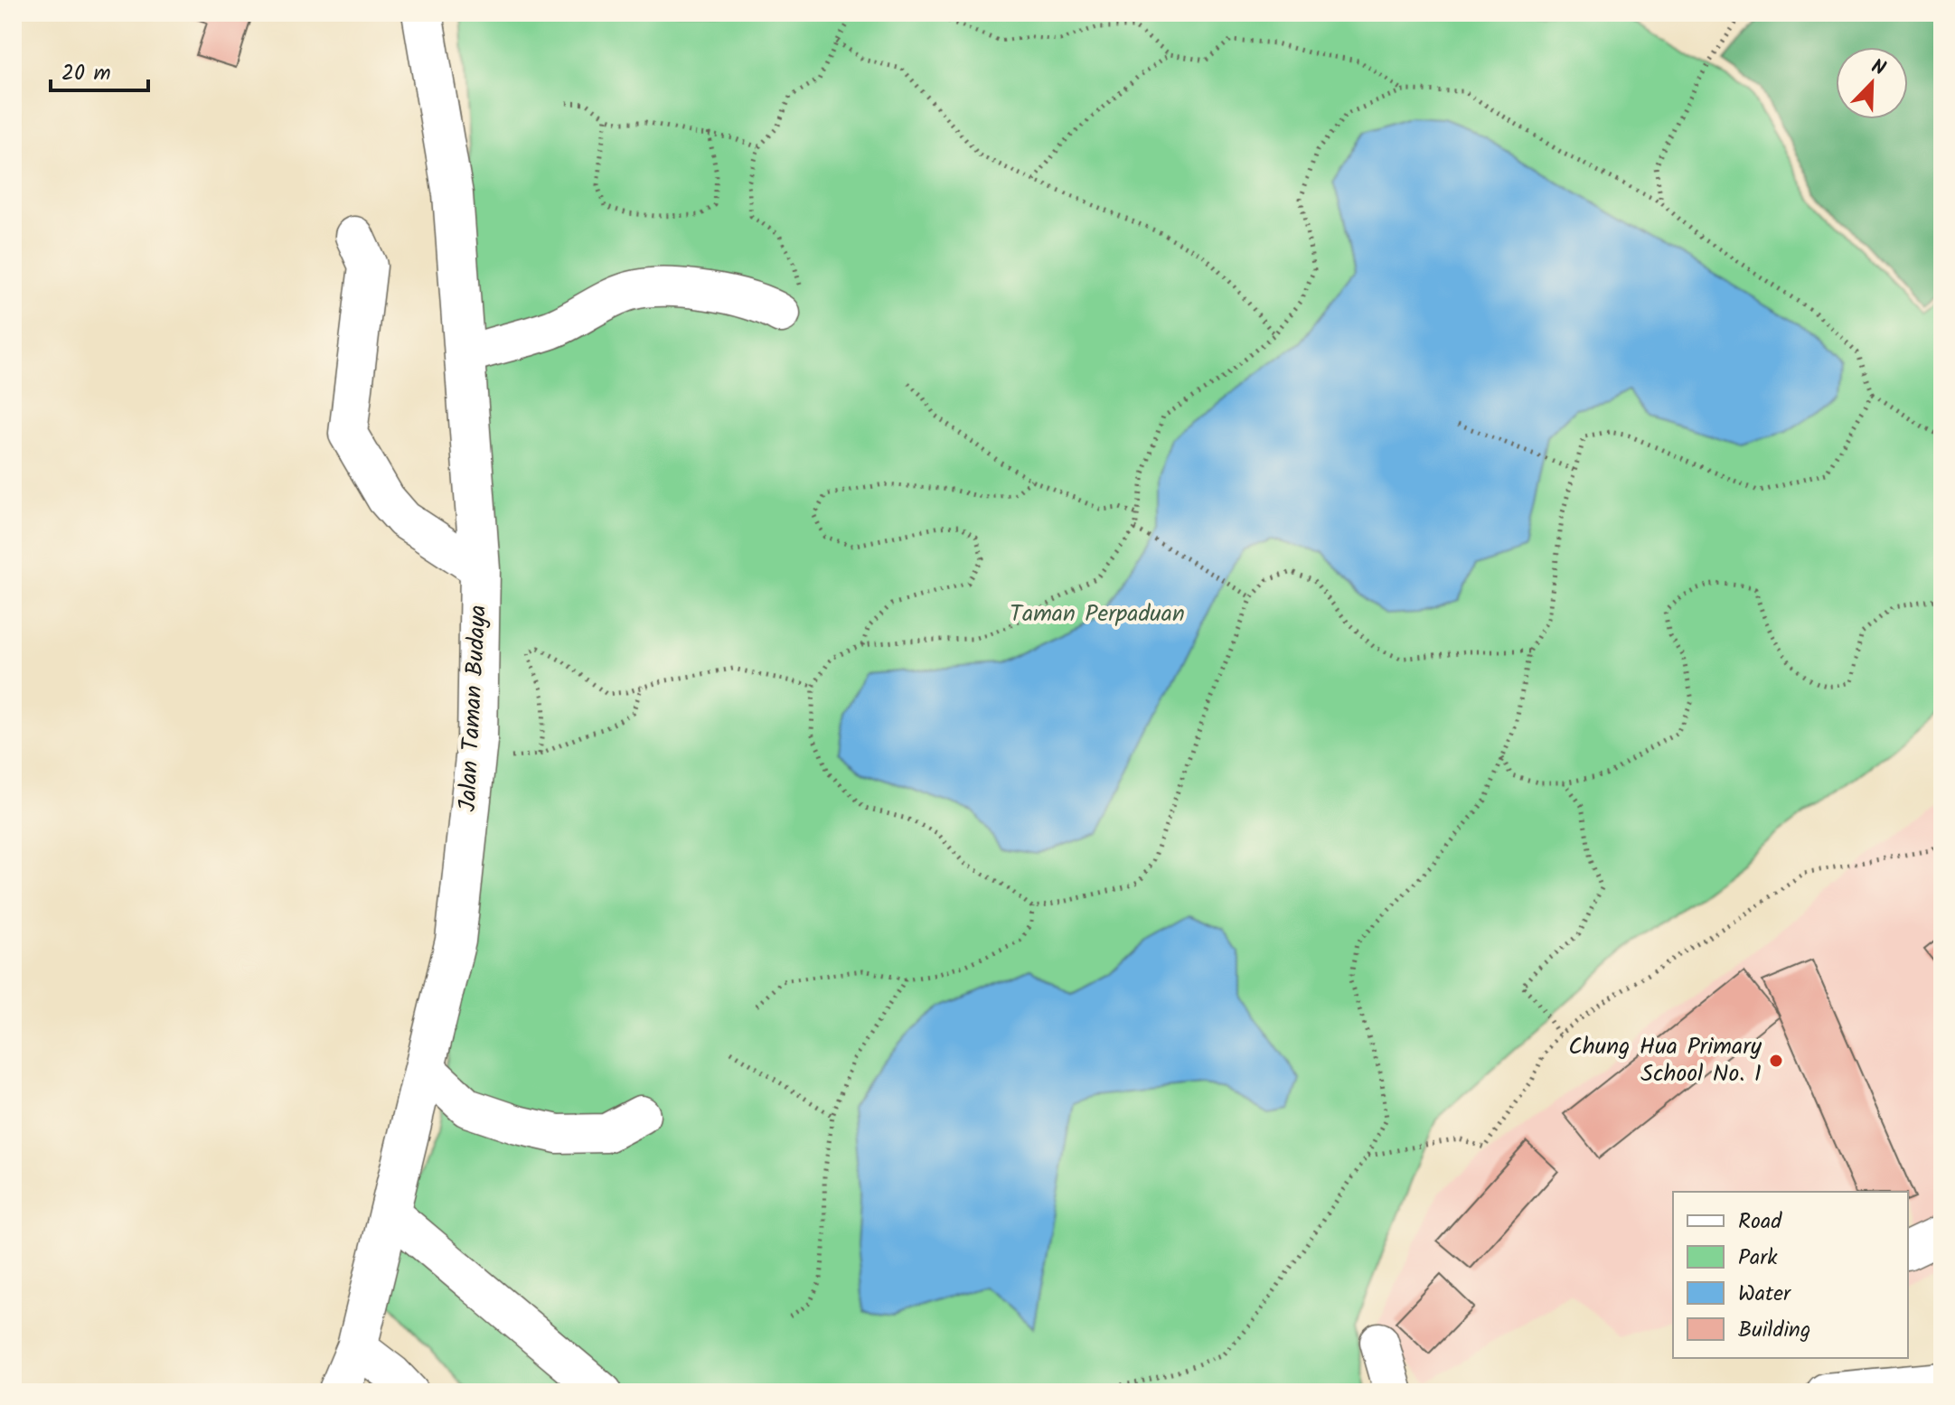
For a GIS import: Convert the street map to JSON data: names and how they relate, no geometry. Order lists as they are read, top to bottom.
{
  "streets": {
    "main road": ["Jalan Taman Budaya"]
  },
  "parks": ["Taman Perpaduan"],
  "places": ["Chung Hua Primary School No. 1"],
  "legend": [
    "Road",
    "Park",
    "Water",
    "Building"
  ],
  "scale_bar": "20 m",
  "north": "top right"
}
